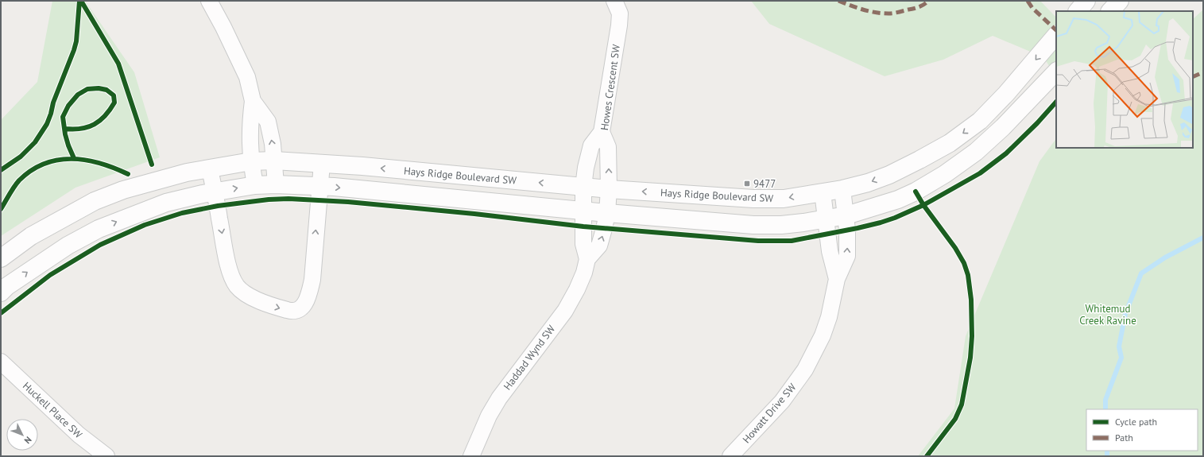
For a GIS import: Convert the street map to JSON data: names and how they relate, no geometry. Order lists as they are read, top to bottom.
{
  "streets": {
    "street": [
      "Howes Crescent SW",
      "Hays Ridge Boulevard SW",
      "Haddad Wynd SW",
      "Huckell Place SW",
      "Howatt Drive SW"
    ]
  },
  "crossings": [
    ["Howes Crescent SW", "Hays Ridge Boulevard SW"],
    ["Howes Crescent SW", "Haddad Wynd SW"],
    ["Hays Ridge Boulevard SW", "Haddad Wynd SW"],
    ["Hays Ridge Boulevard SW", "Howatt Drive SW"]
  ],
  "parks": ["Whitemud Creek Ravine"],
  "places": {
    "transit": ["9477"]
  },
  "legend": ["Cycle path", "Path"],
  "north": "bottom right"
}
